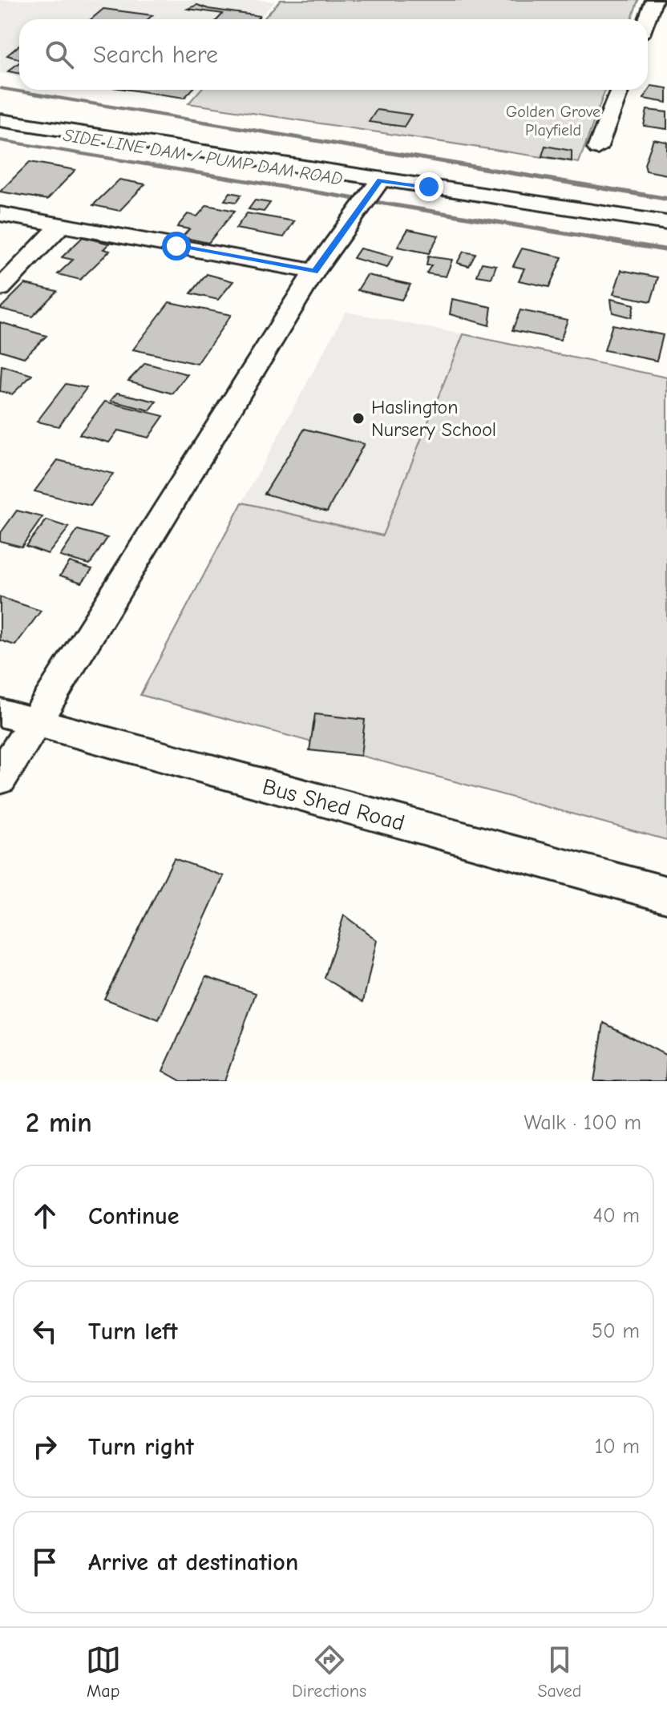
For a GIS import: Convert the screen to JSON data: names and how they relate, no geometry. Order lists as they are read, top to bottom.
{
  "streets": {
    "street": ["Bus Shed Road"]
  },
  "water": ["SIDE LINE DAM / PUMP DAM ROAD"],
  "parks": ["Golden Grove Playfield"],
  "places": ["Haslington Nursery School"],
  "page": {
    "search": "Search here",
    "heading": ["2 min", "Walk · 100 m"],
    "list": [
      ["Continue", "40 m"],
      ["Turn left", "50 m"],
      ["Turn right", "10 m"],
      "Arrive at destination"
    ],
    "nav": ["Map", "Directions", "Saved"]
  }
}
